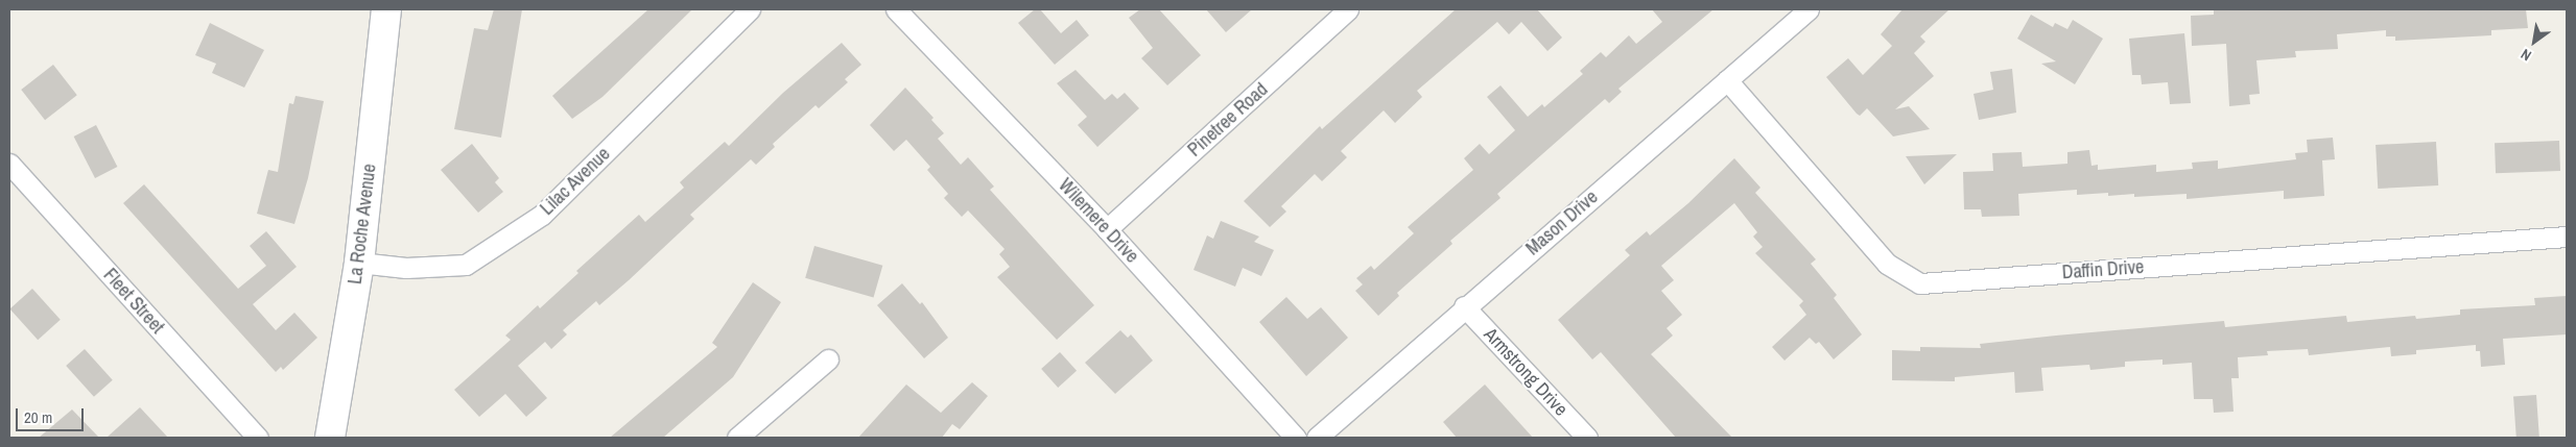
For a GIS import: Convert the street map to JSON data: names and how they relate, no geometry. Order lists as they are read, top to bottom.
{
  "streets": {
    "main road": ["La Roche Avenue"],
    "street": [
      "Pinetree Road",
      "Lilac Avenue",
      "Wilemere Drive",
      "Mason Drive",
      "Daffin Drive",
      "Fleet Street",
      "Armstrong Drive"
    ]
  },
  "crossings": [
    ["Pinetree Road", "Wilemere Drive"],
    ["Lilac Avenue", "La Roche Avenue"],
    ["Mason Drive", "Daffin Drive"],
    ["Mason Drive", "Armstrong Drive"]
  ],
  "scale_bar": "20 m",
  "north": "bottom left"
}
